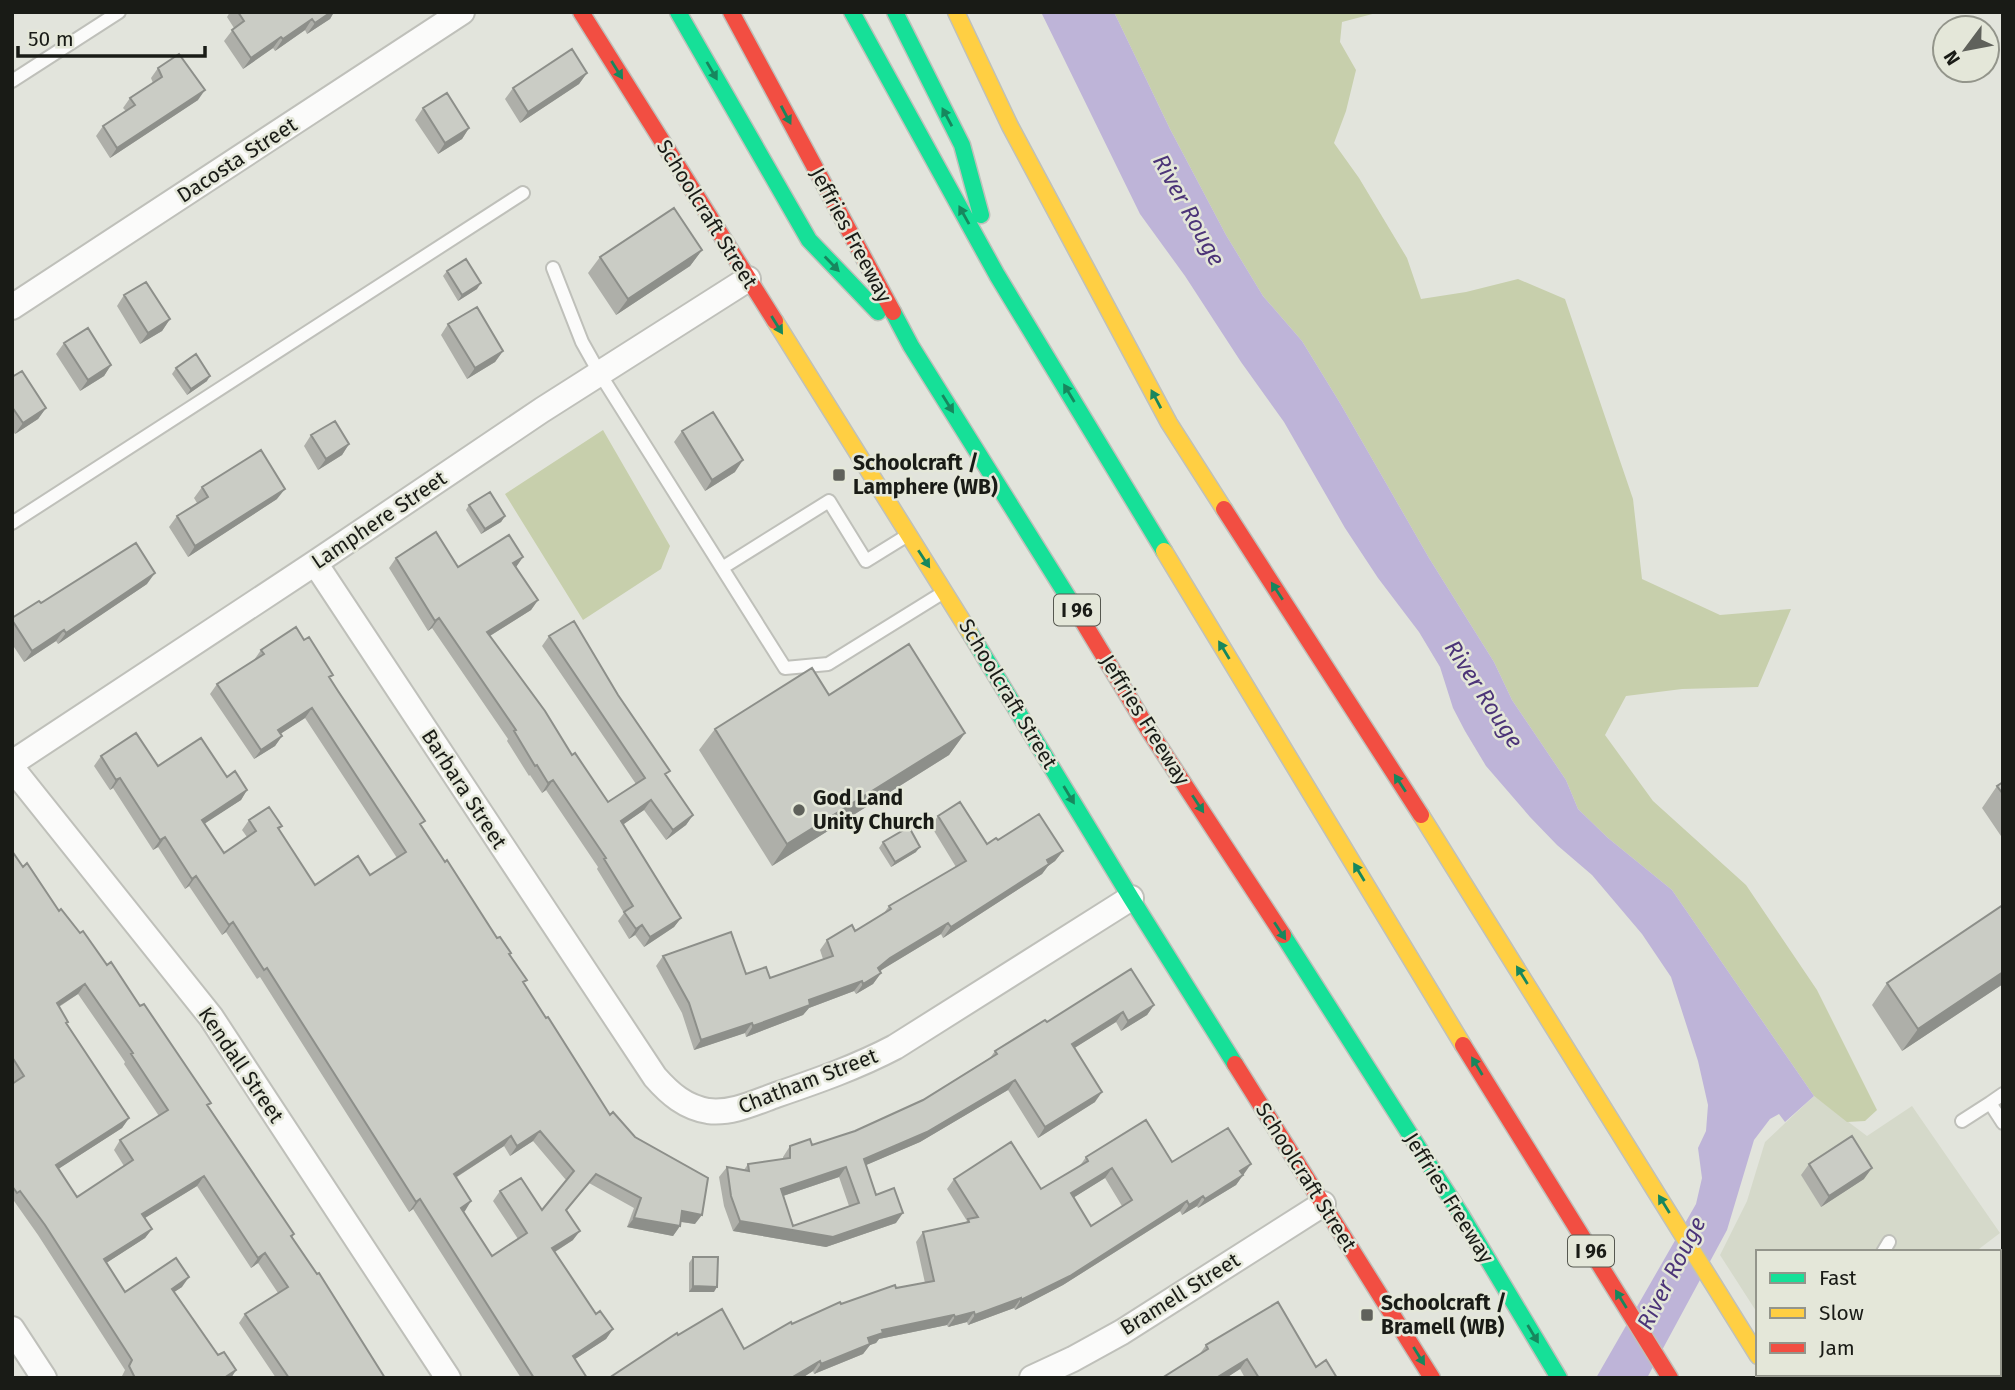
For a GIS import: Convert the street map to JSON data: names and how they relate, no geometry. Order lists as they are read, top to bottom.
{
  "streets": {
    "main road": ["Schoolcraft Street", "Jeffries Freeway", "I 96"],
    "street": [
      "Dacosta Street",
      "Lamphere Street",
      "Barbara Street",
      "Kendall Street",
      "Chatham Street",
      "Bramell Street"
    ]
  },
  "crossings": [
    ["Schoolcraft Street", "Lamphere Street"],
    ["Schoolcraft Street", "Chatham Street"],
    ["Schoolcraft Street", "Bramell Street"],
    ["Lamphere Street", "Barbara Street"],
    ["Lamphere Street", "Kendall Street"],
    ["Barbara Street", "Chatham Street"]
  ],
  "water": ["River Rouge"],
  "places": {
    "transit": ["Schoolcraft / Lamphere (WB)", "Schoolcraft / Bramell (WB)"],
    "other": ["God Land Unity Church"]
  },
  "legend": ["Fast", "Slow", "Jam"],
  "scale_bar": "50 m",
  "north": "bottom left"
}
